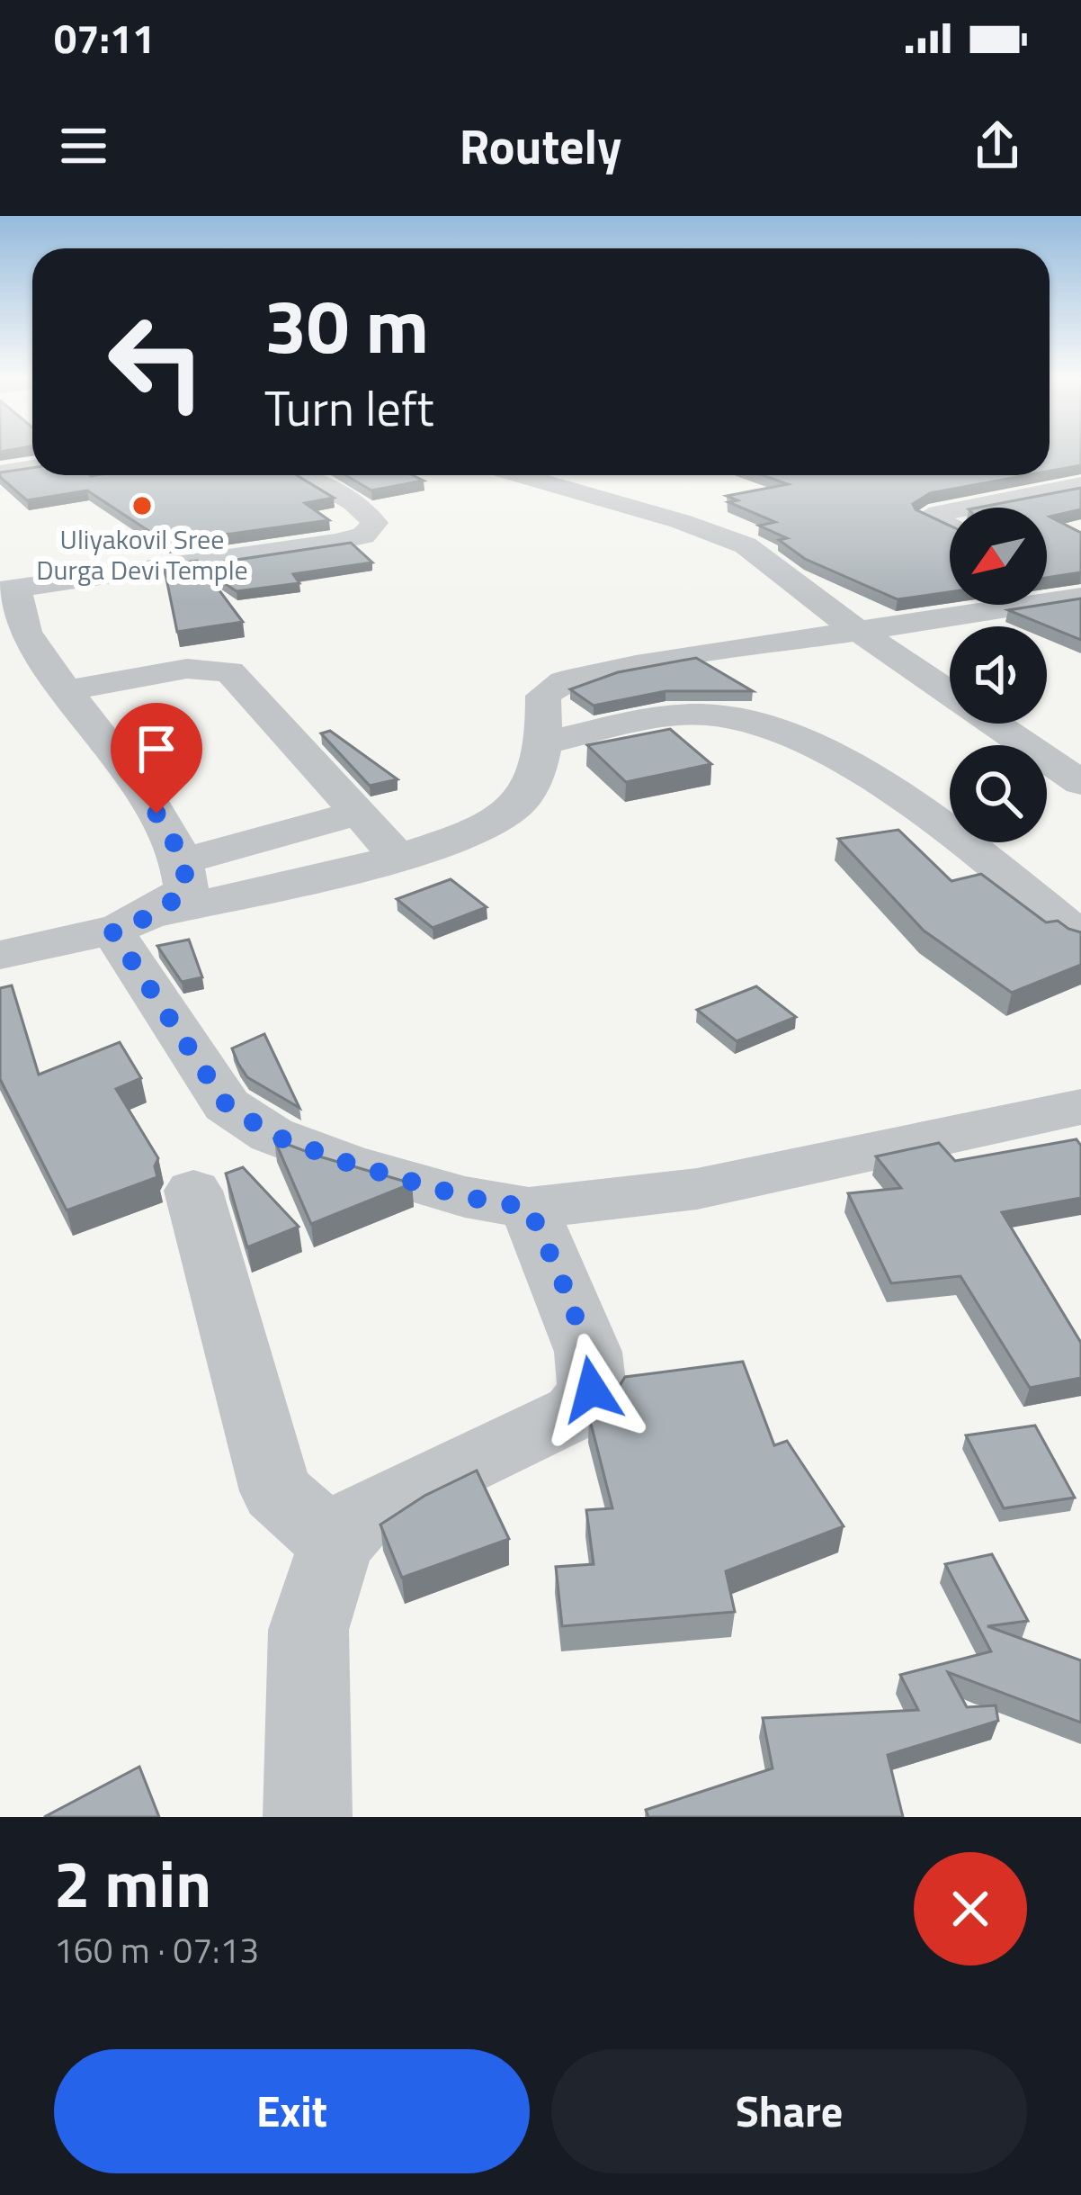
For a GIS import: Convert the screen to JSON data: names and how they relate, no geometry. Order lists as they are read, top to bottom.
{
  "places": ["Uliyakovil Sree Durga Devi Temple"],
  "north": "bottom left",
  "page": {
    "status": "07:11",
    "header": "Routely",
    "turn": ["30 m", "Turn left"],
    "heading": ["2 min", "160 m · 07:13"],
    "buttons": ["Exit", "Share"]
  }
}
